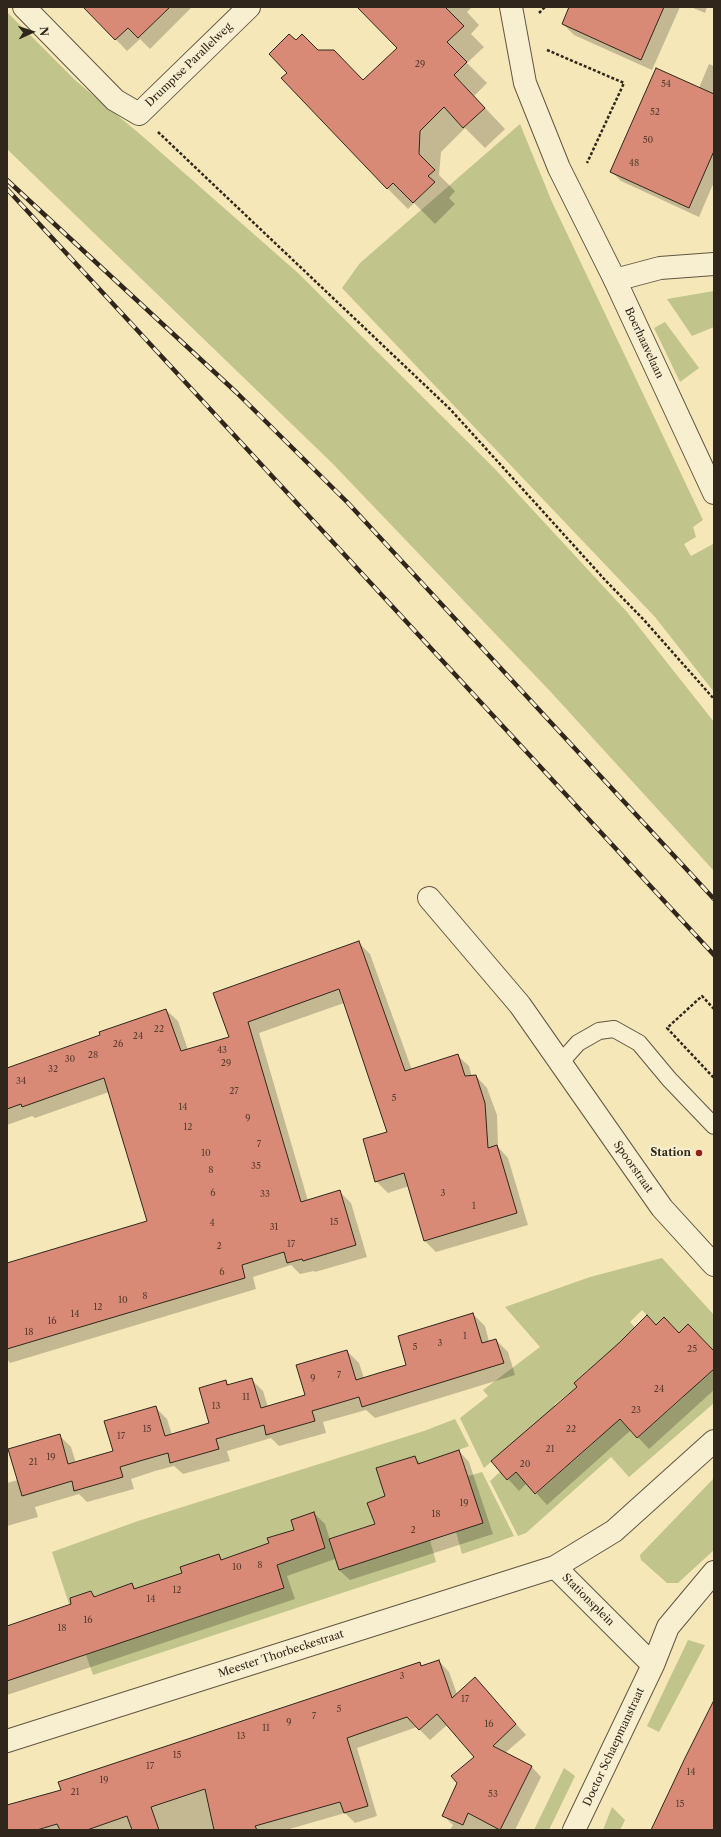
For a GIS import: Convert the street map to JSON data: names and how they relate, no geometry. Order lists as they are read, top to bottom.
{
  "streets": {
    "street": [
      "Drumptse Parallelweg",
      "Boerhaavelaan",
      "Spoorstraat",
      "Stationsplein",
      "Meester Thorbeckestraat",
      "Doctor Schaepmanstraat"
    ]
  },
  "crossings": [
    ["Stationsplein", "Meester Thorbeckestraat"],
    ["Stationsplein", "Doctor Schaepmanstraat"]
  ],
  "places": ["Station"],
  "house_numbers": [
    "29",
    "54",
    "52",
    "50",
    "48",
    "22",
    "24",
    "26",
    "43",
    "28",
    "30",
    "29",
    "32",
    "34",
    "27",
    "5",
    "14",
    "9",
    "12",
    "7",
    "10",
    "35",
    "8",
    "6",
    "3",
    "33",
    "1",
    "15",
    "4",
    "31",
    "17",
    "2",
    "6",
    "8",
    "10",
    "12",
    "14",
    "16",
    "18",
    "1",
    "3",
    "5",
    "25",
    "7",
    "9",
    "24",
    "11",
    "13",
    "23",
    "15",
    "22",
    "17",
    "21",
    "19",
    "21",
    "20",
    "19",
    "18",
    "2",
    "8",
    "10",
    "12",
    "14",
    "16",
    "18",
    "3",
    "17",
    "5",
    "7",
    "9",
    "16",
    "11",
    "13",
    "15",
    "17",
    "14",
    "19",
    "21",
    "53",
    "15"
  ],
  "north": "right"
}
